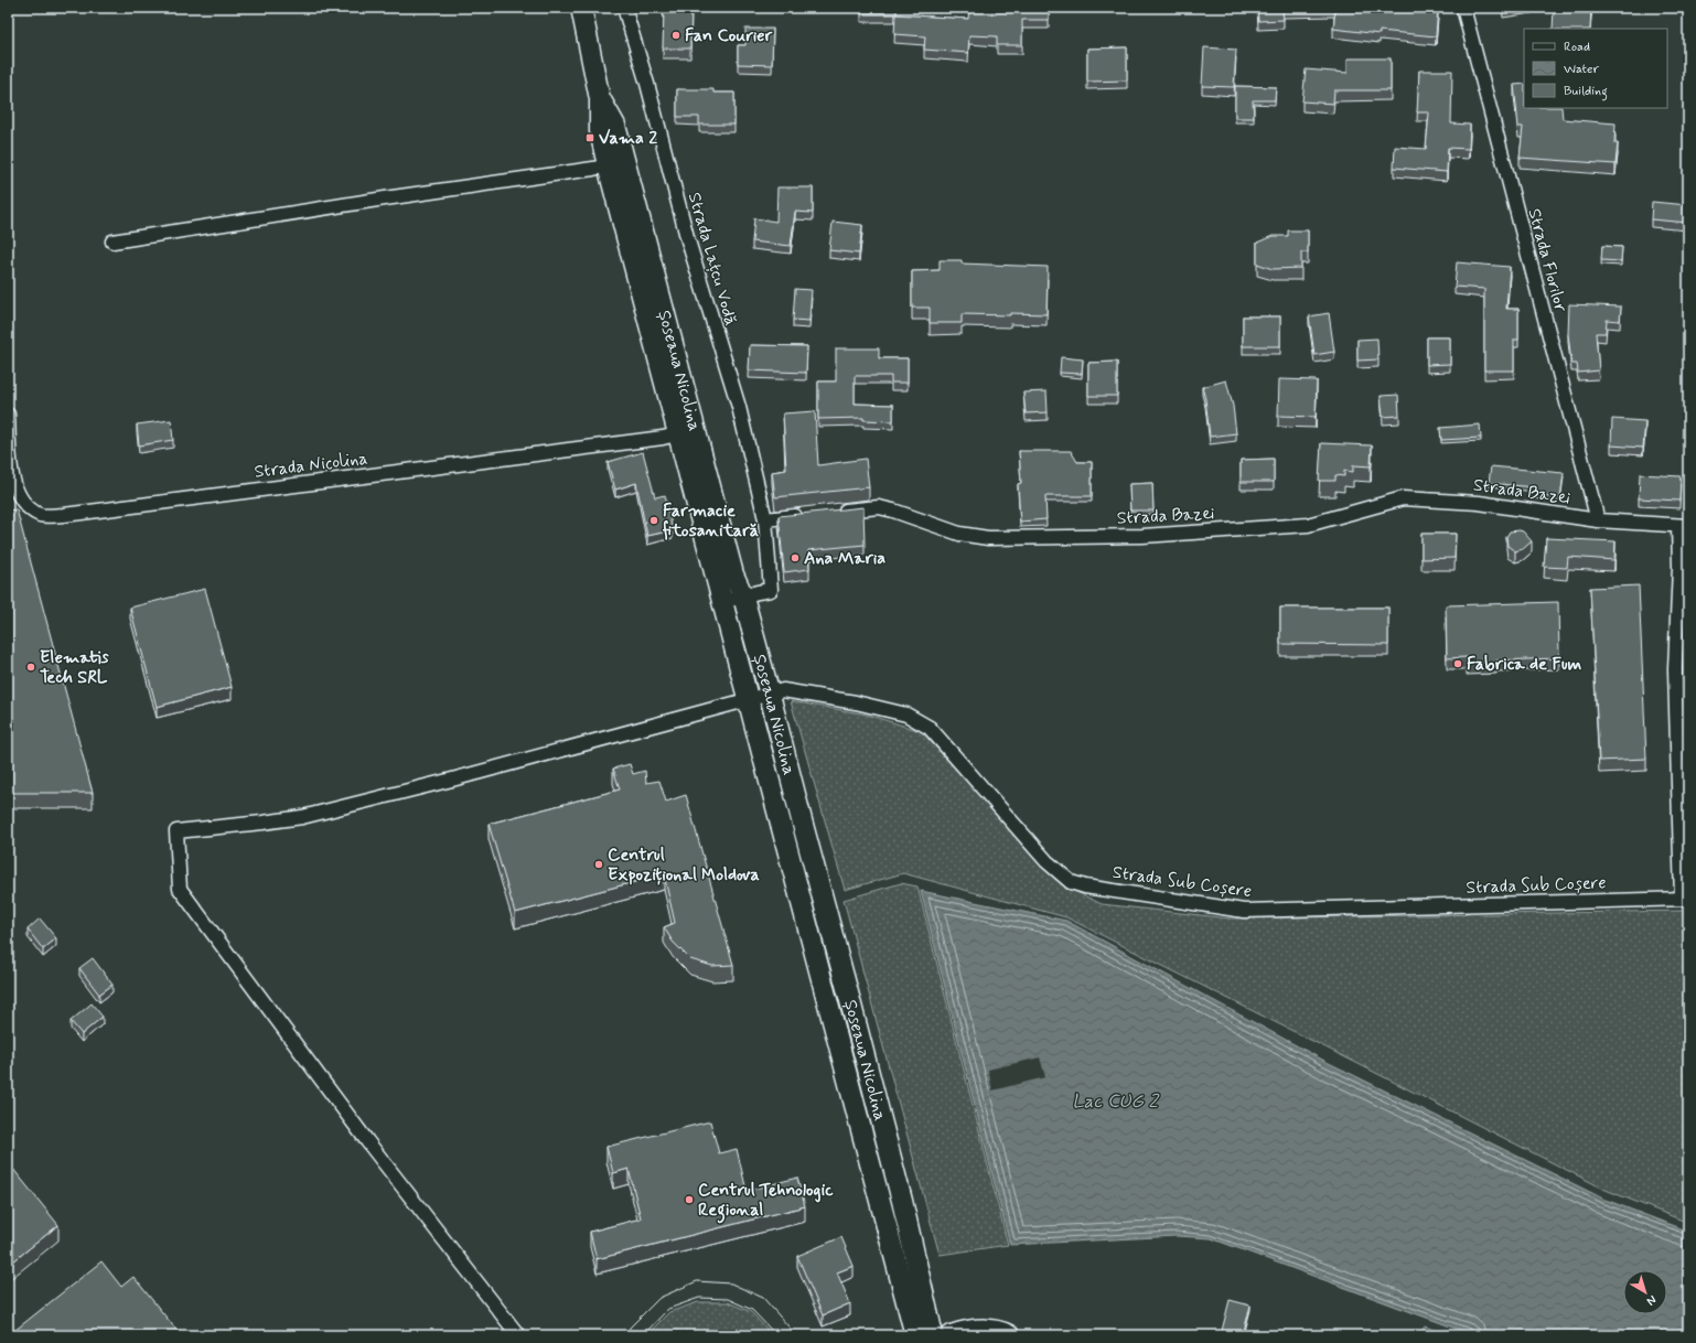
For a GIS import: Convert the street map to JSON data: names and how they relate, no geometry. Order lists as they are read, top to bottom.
{
  "streets": {
    "main road": ["Șoseaua Nicolina"],
    "street": [
      "Strada Lațcu Vodă",
      "Strada Florilor",
      "Strada Nicolina",
      "Strada Bazei",
      "Strada Sub Coșere"
    ]
  },
  "crossings": [
    ["Strada Florilor", "Strada Bazei"],
    ["Șoseaua Nicolina", "Strada Nicolina"],
    ["Șoseaua Nicolina", "Strada Sub Coșere"]
  ],
  "water": ["Lac CUG 2"],
  "places": {
    "other": [
      "Fan Courier",
      "Farmacie fitosanitară",
      "Ana Maria",
      "Fabrica de Fum",
      "Elematis Tech SRL",
      "Centrul Expozițional Moldova",
      "Centrul Tehnologic Regional"
    ],
    "transit": ["Vama 2"]
  },
  "legend": ["Road", "Water", "Building"],
  "north": "bottom right"
}
